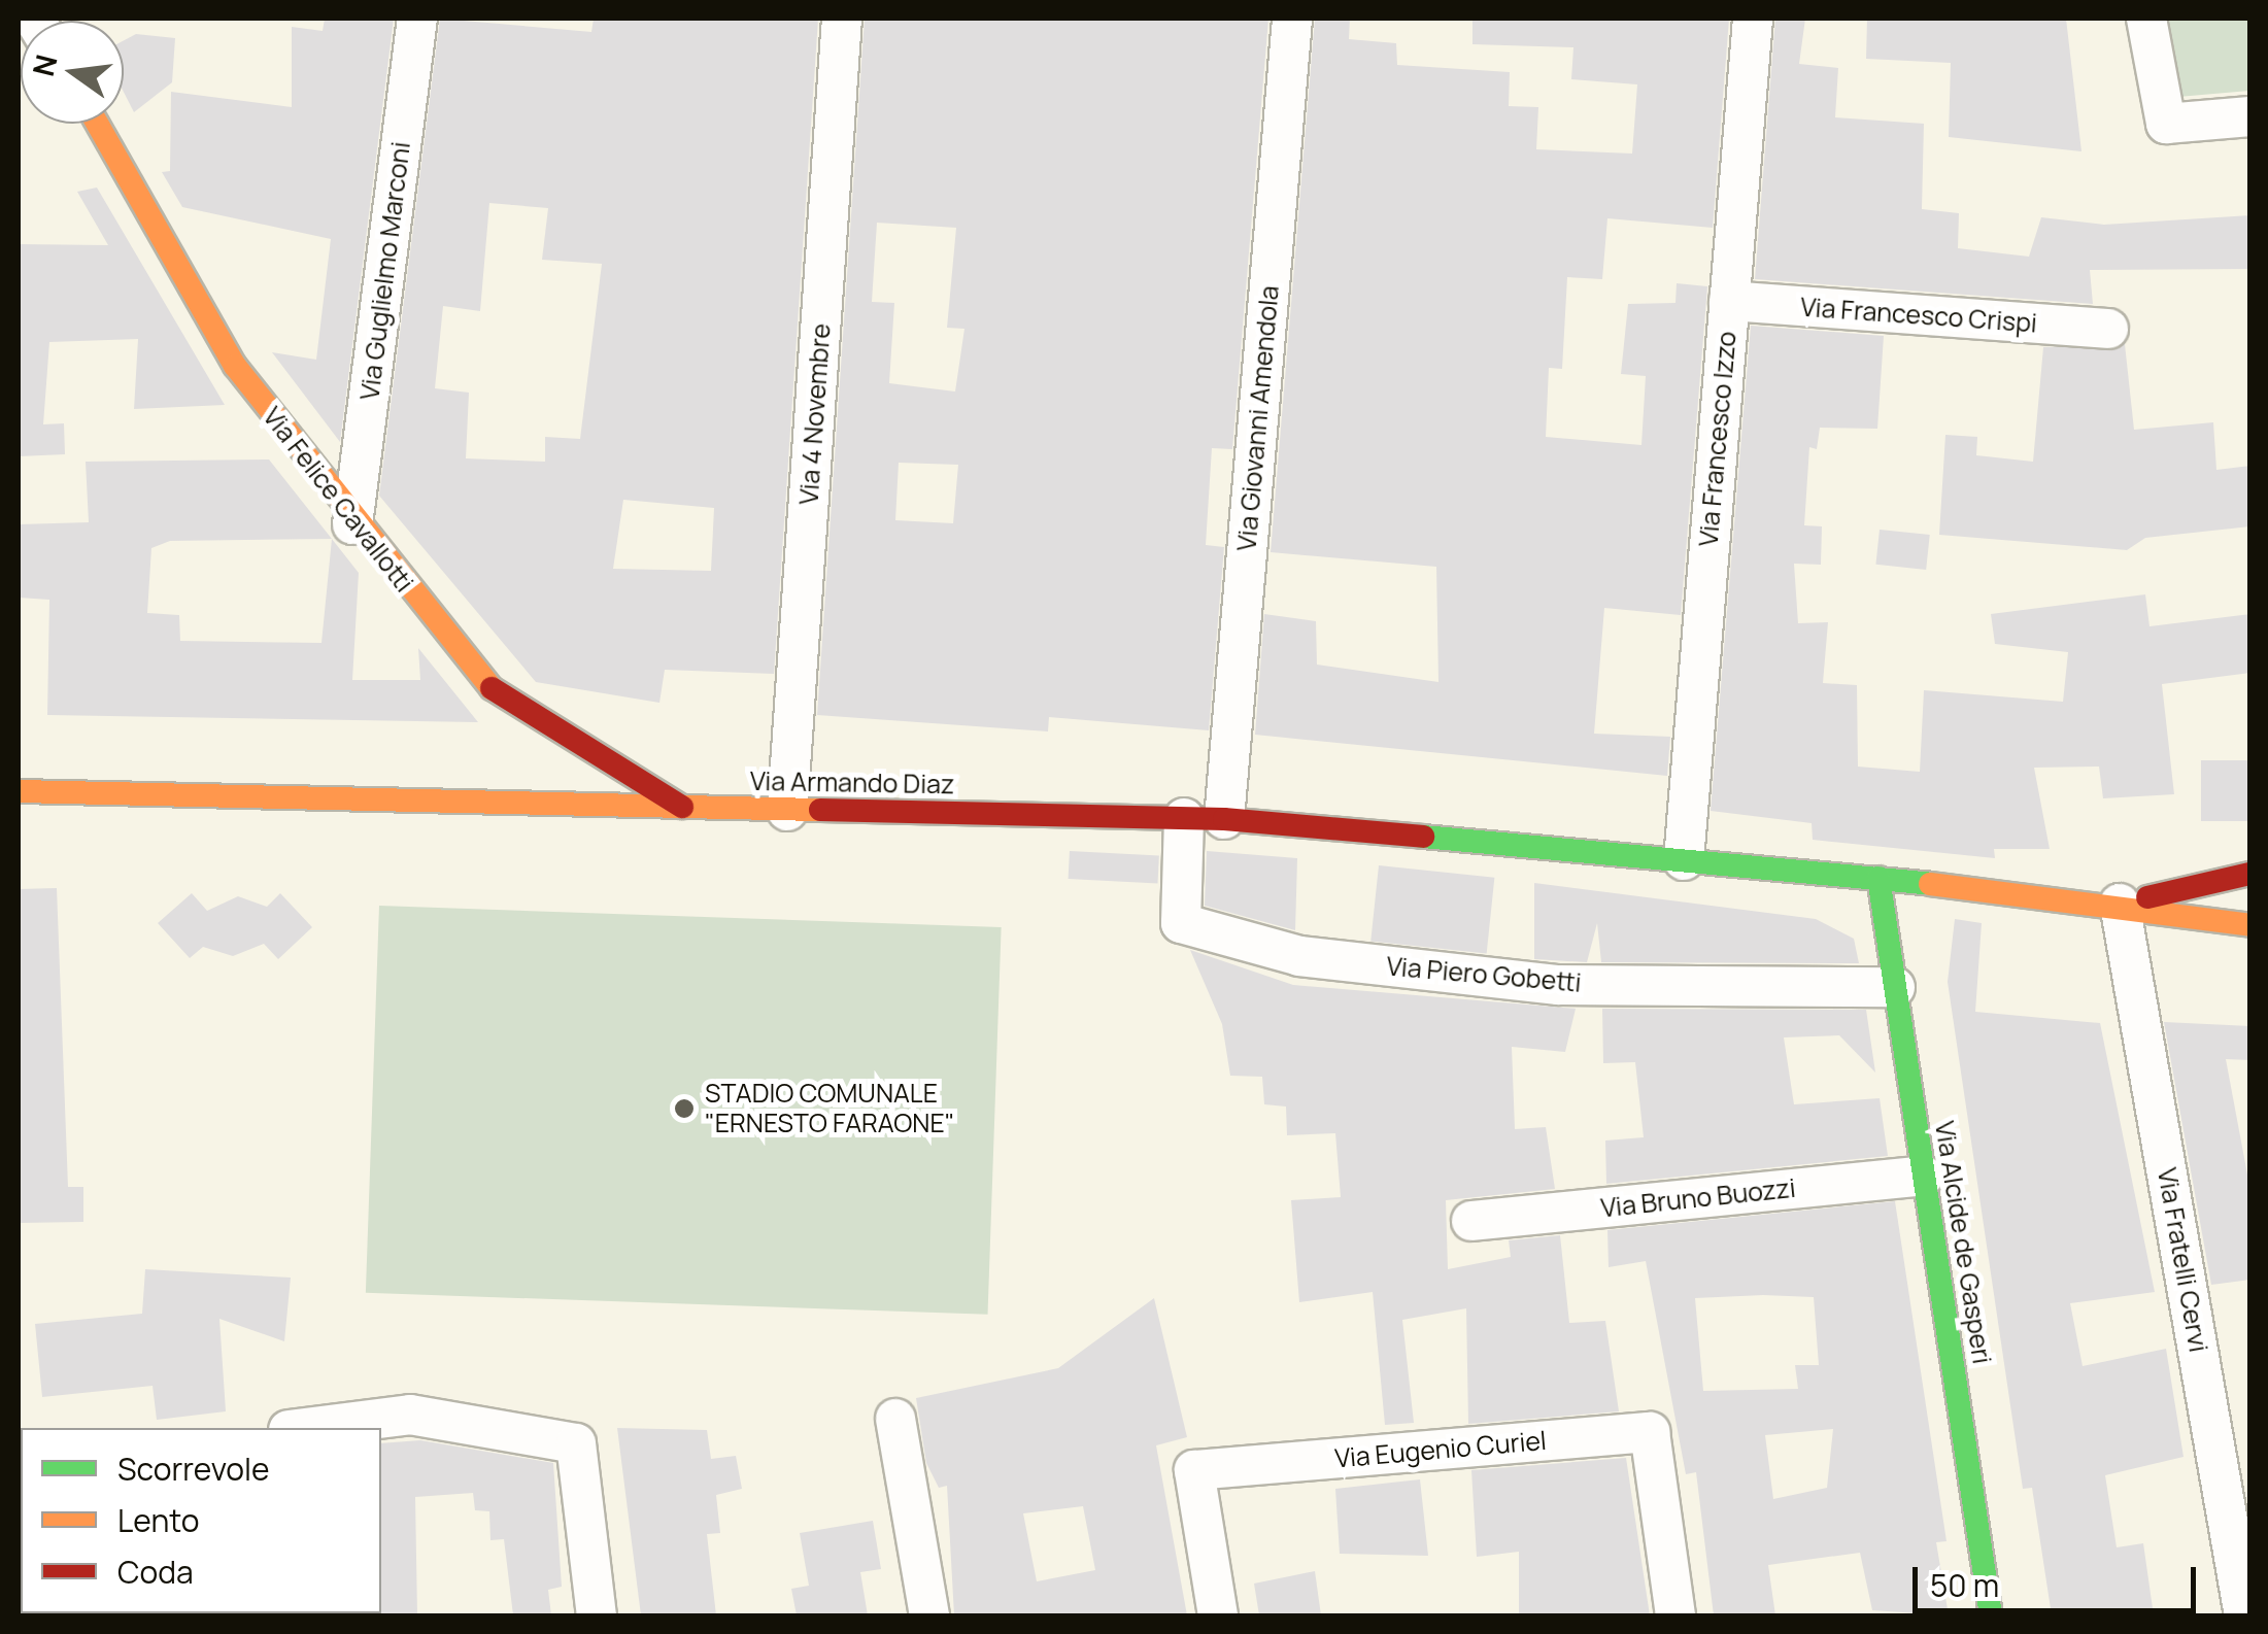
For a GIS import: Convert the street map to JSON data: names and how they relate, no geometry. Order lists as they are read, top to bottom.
{
  "streets": {
    "street": [
      "Via Guglielmo Marconi",
      "Via Francesco Crispi",
      "Via 4 Novembre",
      "Via Giovanni Amendola",
      "Via Francesco Izzo",
      "Via Felice Cavallotti",
      "Via Armando Diaz",
      "Via Piero Gobetti",
      "Via Bruno Buozzi",
      "Via Alcide de Gasperi",
      "Via Fratelli Cervi",
      "Via Eugenio Curiel"
    ]
  },
  "crossings": [
    ["Via Guglielmo Marconi", "Via Felice Cavallotti"],
    ["Via Francesco Crispi", "Via Francesco Izzo"],
    ["Via 4 Novembre", "Via Armando Diaz"],
    ["Via Giovanni Amendola", "Via Armando Diaz"],
    ["Via Francesco Izzo", "Via Armando Diaz"],
    ["Via Felice Cavallotti", "Via Armando Diaz"],
    ["Via Armando Diaz", "Via Piero Gobetti"],
    ["Via Armando Diaz", "Via Alcide de Gasperi"],
    ["Via Armando Diaz", "Via Fratelli Cervi"],
    ["Via Piero Gobetti", "Via Alcide de Gasperi"],
    ["Via Bruno Buozzi", "Via Alcide de Gasperi"]
  ],
  "places": ["STADIO COMUNALE \"ERNESTO FARAONE\""],
  "legend": ["Scorrevole", "Lento", "Coda"],
  "scale_bar": "50 m",
  "north": "left"
}
